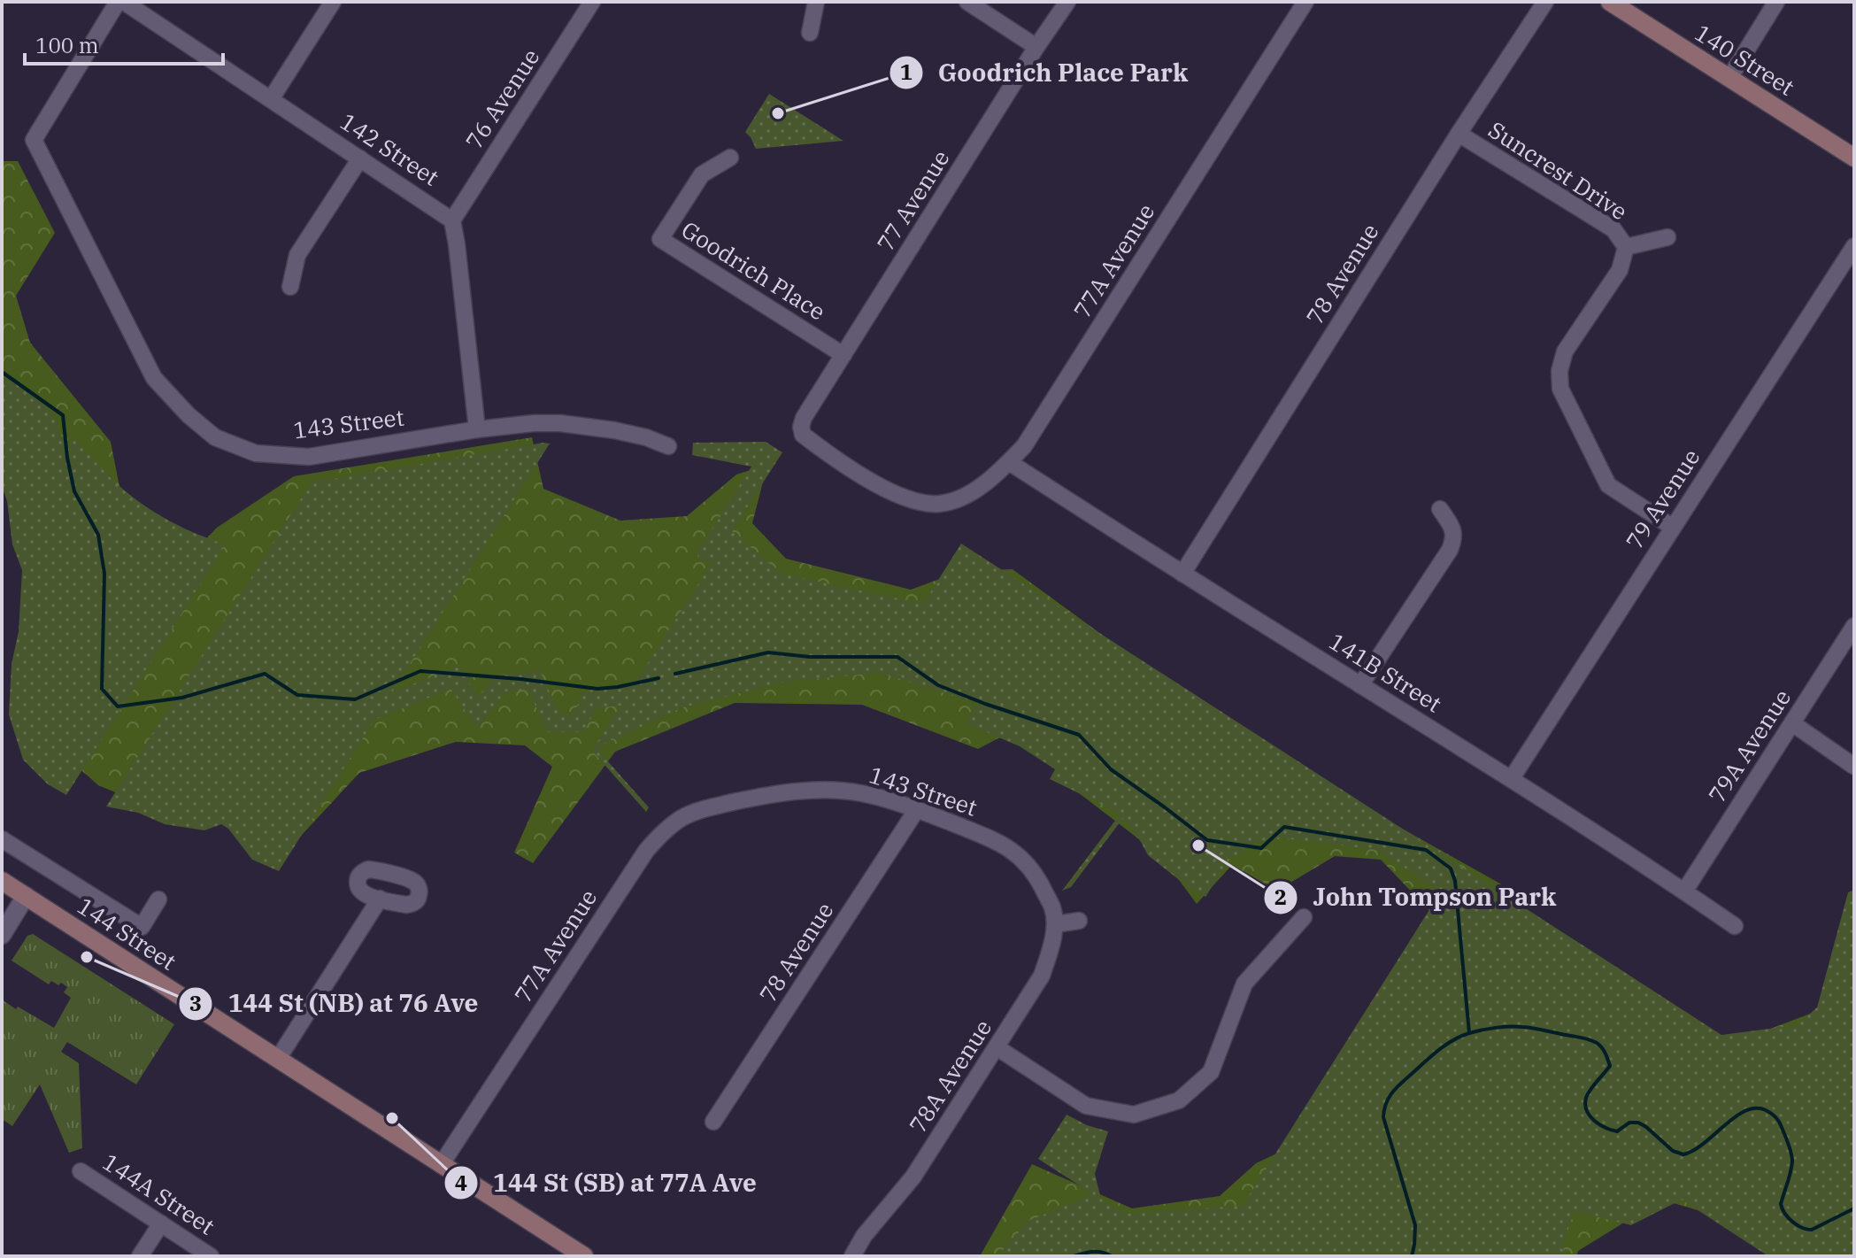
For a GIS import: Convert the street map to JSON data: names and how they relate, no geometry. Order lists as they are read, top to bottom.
{
  "streets": {
    "main road": ["140 Street", "144 Street"],
    "street": [
      "76 Avenue",
      "142 Street",
      "Suncrest Drive",
      "77 Avenue",
      "77A Avenue",
      "Goodrich Place",
      "78 Avenue",
      "143 Street",
      "79 Avenue",
      "141B Street",
      "79A Avenue",
      "78A Avenue",
      "144A Street"
    ]
  },
  "crossings": [
    ["76 Avenue", "142 Street"],
    ["Suncrest Drive", "78 Avenue"],
    ["Suncrest Drive", "79 Avenue"],
    ["77 Avenue", "77A Avenue"],
    ["77 Avenue", "Goodrich Place"],
    ["77A Avenue", "143 Street"],
    ["77A Avenue", "141B Street"],
    ["77A Avenue", "144 Street"],
    ["78 Avenue", "143 Street"],
    ["78 Avenue", "141B Street"],
    ["143 Street", "78A Avenue"],
    ["79 Avenue", "141B Street"],
    ["141B Street", "79A Avenue"]
  ],
  "places": [
    "Goodrich Place Park",
    "John Tompson Park",
    "144 St (NB) at 76 Ave",
    "144 St (SB) at 77A Ave"
  ],
  "scale_bar": "100 m"
}
